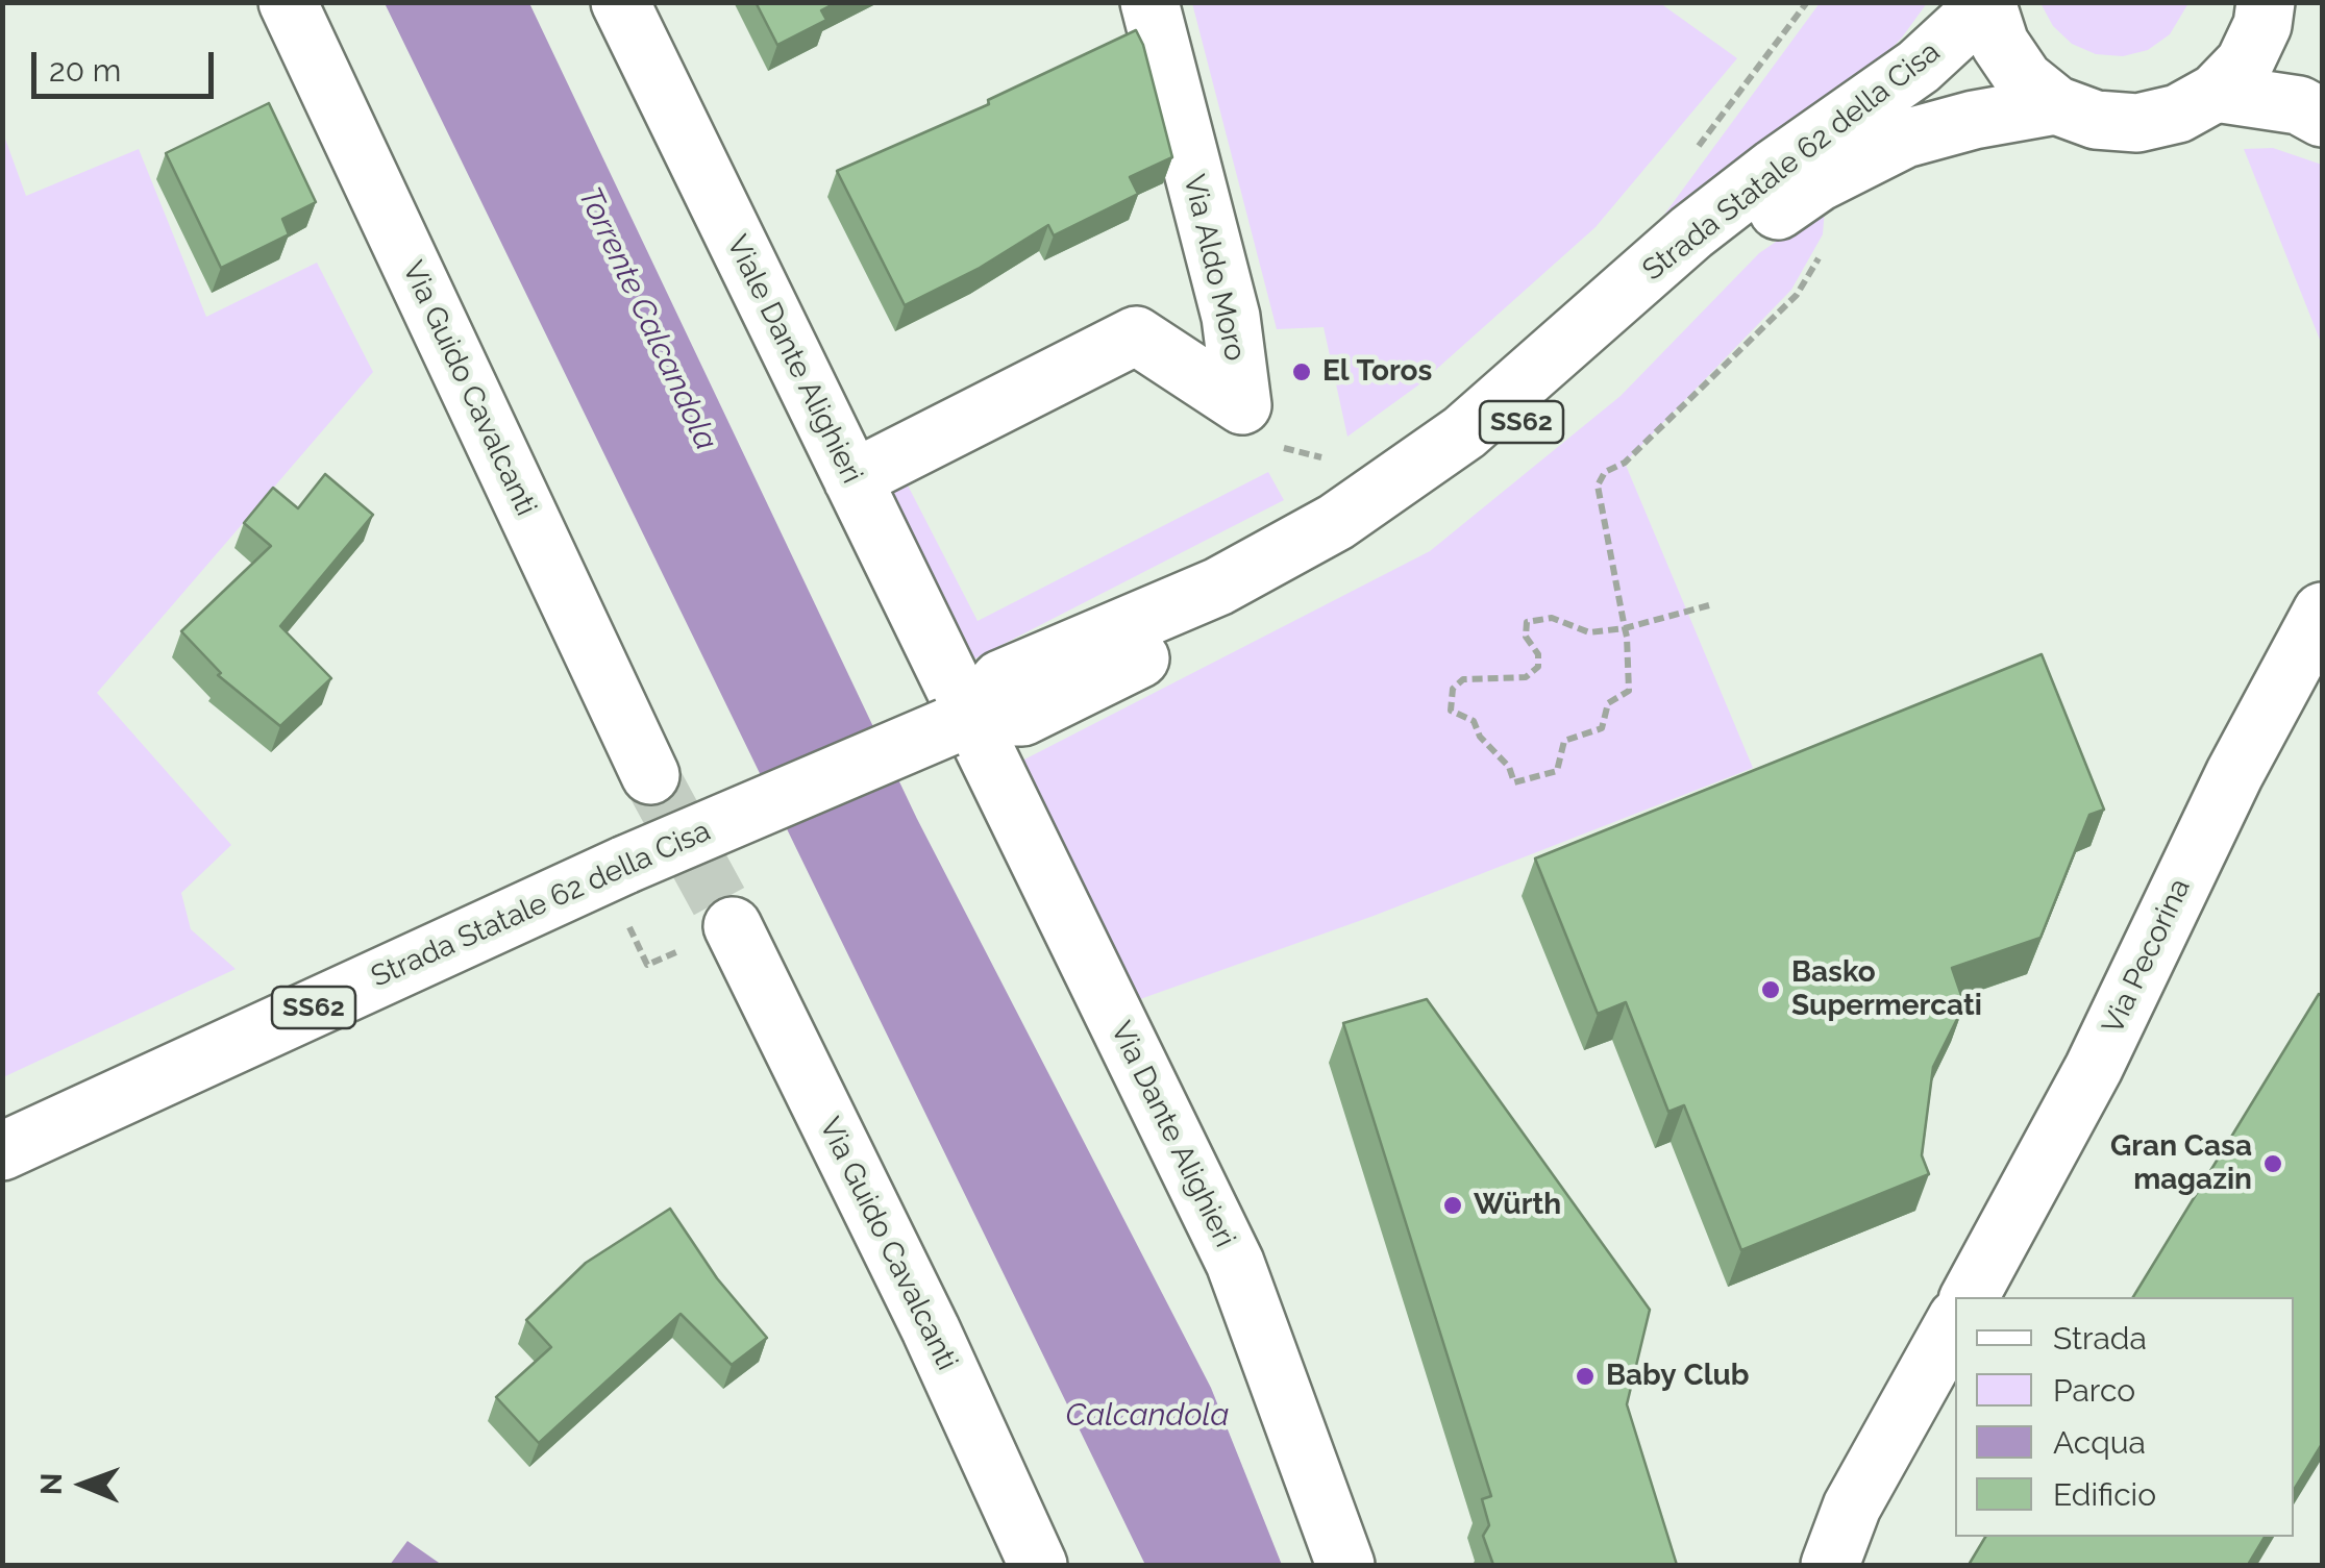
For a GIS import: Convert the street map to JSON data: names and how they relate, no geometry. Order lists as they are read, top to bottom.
{
  "streets": {
    "street": [
      "Strada Statale 62 della Cisa",
      "Via Aldo Moro",
      "Viale Dante Alighieri",
      "Via Guido Cavalcanti",
      "SS62",
      "Via Pecorina",
      "Via Dante Alighieri"
    ]
  },
  "crossings": [
    ["Strada Statale 62 della Cisa", "Viale Dante Alighieri"],
    ["Strada Statale 62 della Cisa", "Via Dante Alighieri"],
    ["Via Aldo Moro", "Viale Dante Alighieri"],
    ["Viale Dante Alighieri", "Via Dante Alighieri"]
  ],
  "water": ["Torrente Calcandola", "Calcandola"],
  "places": [
    "El Toros",
    "Basko Supermercati",
    "Gran Casa magazin",
    "Würth",
    "Baby Club"
  ],
  "legend": [
    "Strada",
    "Parco",
    "Acqua",
    "Edificio"
  ],
  "scale_bar": "20 m",
  "north": "left"
}
